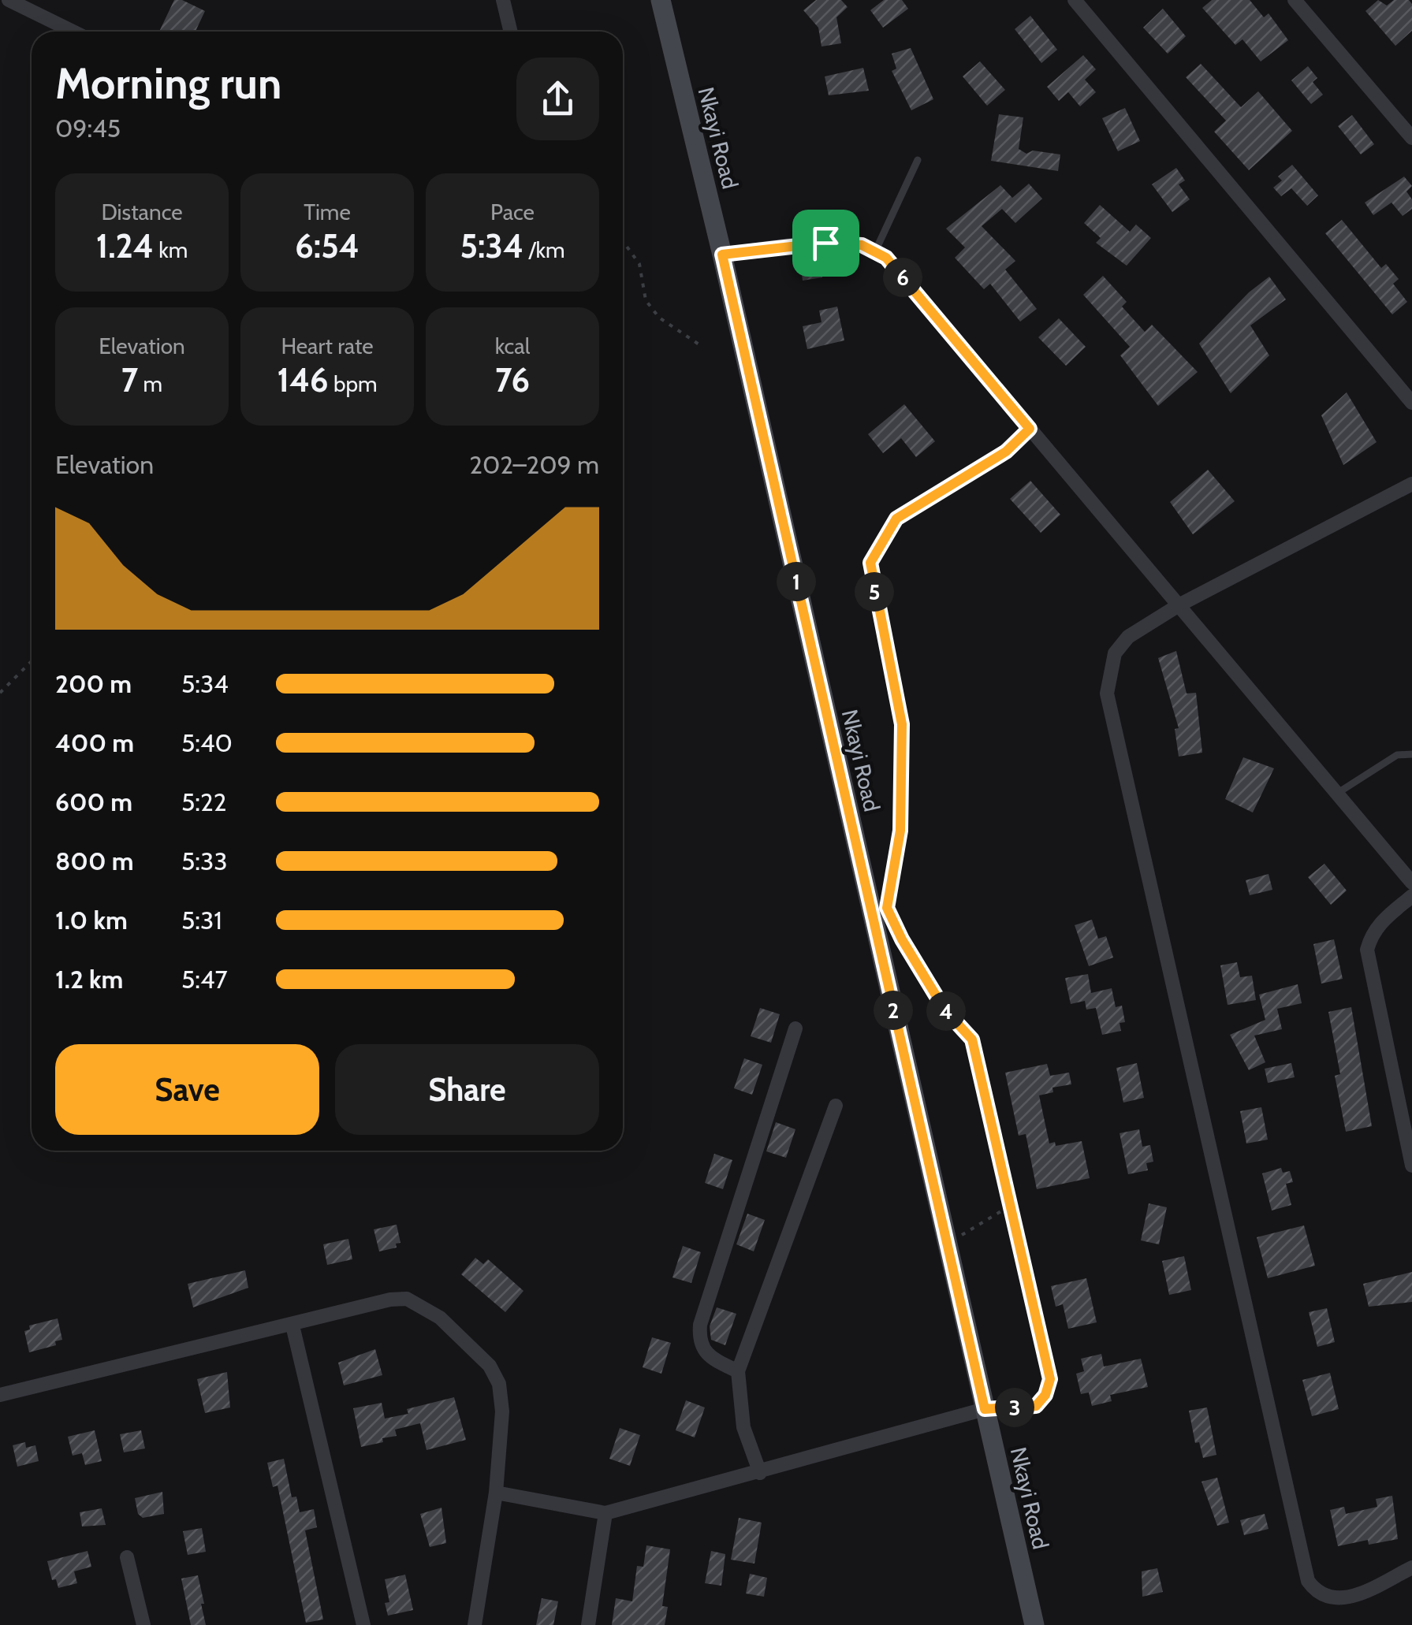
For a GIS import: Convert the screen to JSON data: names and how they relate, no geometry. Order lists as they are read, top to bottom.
{
  "streets": {
    "main road": ["Nkayi Road"]
  },
  "page": {
    "heading": ["Morning run", "09:45"],
    "stats": [
      ["Distance", "1.24 km"],
      ["Time", "6:54"],
      ["Pace", "5:34 /km"],
      ["Elevation", "7 m"],
      ["Heart rate", "146 bpm"],
      ["kcal", "76"]
    ],
    "pins": [
      "6",
      "1",
      "5",
      "2",
      "4",
      "3"
    ],
    "chart": ["Elevation", "202–209 m"],
    "list": [
      {
        "name": "200 m",
        "note": "5:34"
      },
      {
        "name": "400 m",
        "note": "5:40"
      },
      {
        "name": "600 m",
        "note": "5:22"
      },
      {
        "name": "800 m",
        "note": "5:33"
      },
      {
        "name": "1.0 km",
        "note": "5:31"
      },
      {
        "name": "1.2 km",
        "note": "5:47"
      }
    ],
    "buttons": ["Save", "Share"]
  }
}
